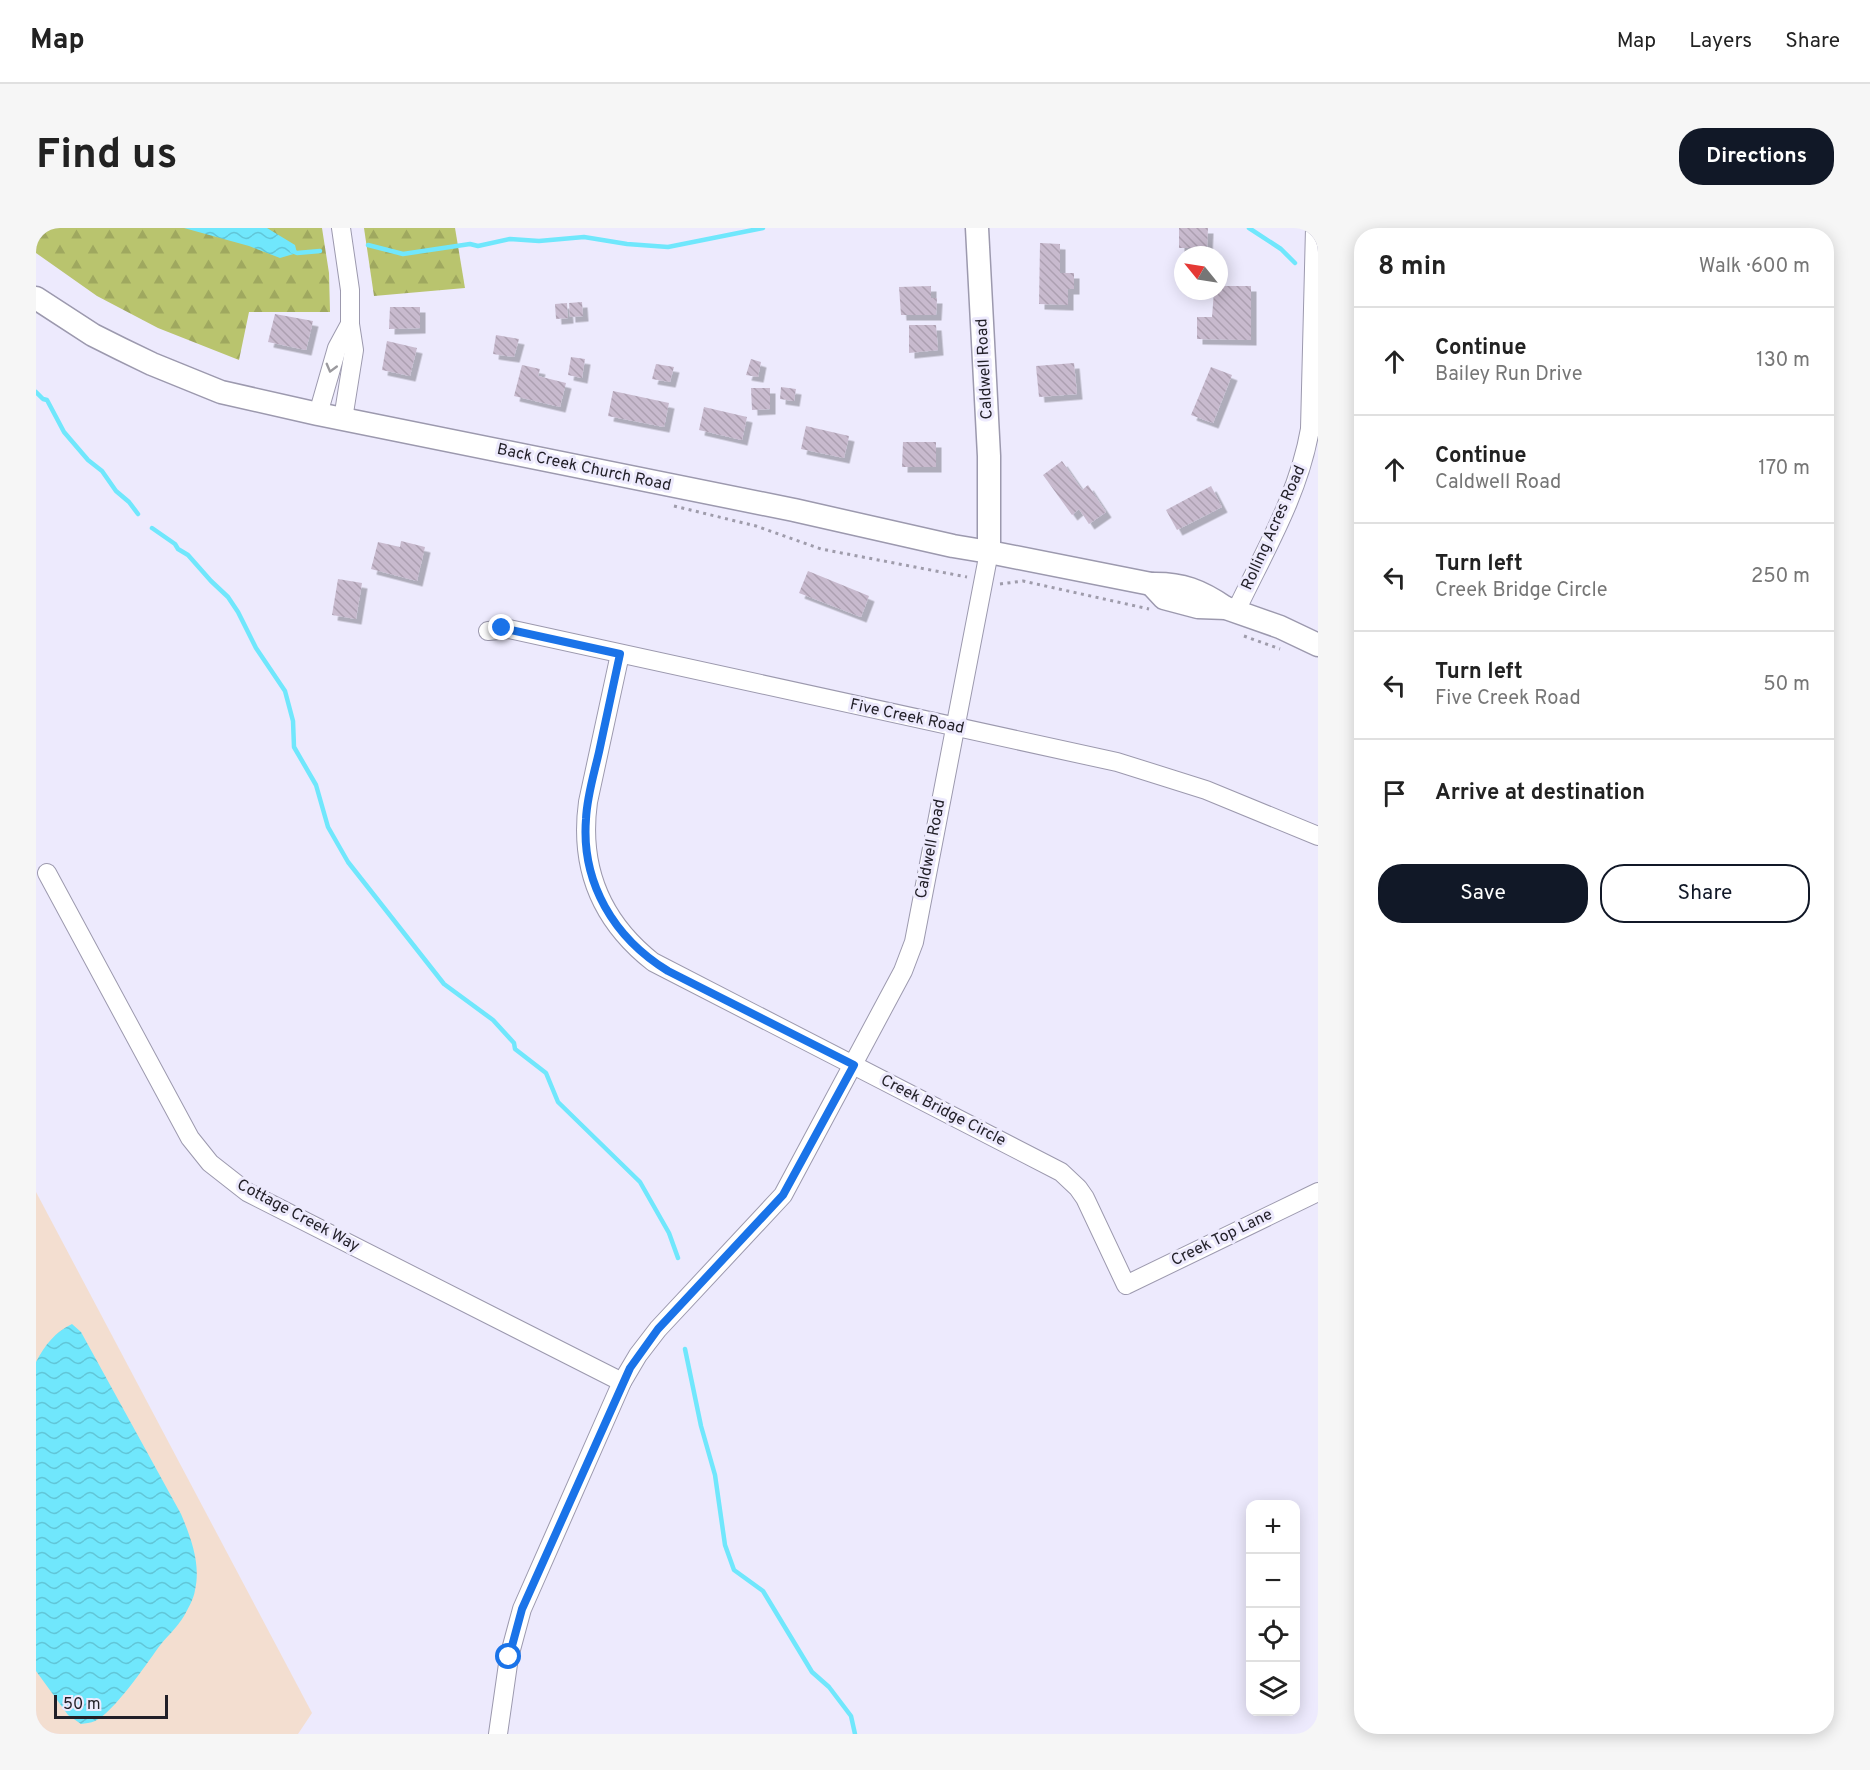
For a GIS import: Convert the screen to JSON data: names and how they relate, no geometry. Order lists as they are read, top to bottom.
{
  "streets": {
    "street": [
      "Caldwell Road",
      "Back Creek Church Road",
      "Rolling Acres Road",
      "Five Creek Road",
      "Creek Bridge Circle",
      "Cottage Creek Way",
      "Creek Top Lane"
    ]
  },
  "crossings": [
    ["Caldwell Road", "Back Creek Church Road"],
    ["Caldwell Road", "Five Creek Road"],
    ["Caldwell Road", "Creek Bridge Circle"],
    ["Caldwell Road", "Cottage Creek Way"],
    ["Back Creek Church Road", "Rolling Acres Road"],
    ["Five Creek Road", "Creek Bridge Circle"],
    ["Creek Bridge Circle", "Creek Top Lane"]
  ],
  "scale_bar": "50 m",
  "north": "top left",
  "page": {
    "header": "Map",
    "nav": ["Map", "Layers", "Share"],
    "buttons": [
      "Directions",
      ["Save", "Share"]
    ],
    "title": "Find us",
    "heading": ["8 min", "Walk · 600 m"],
    "list": [
      ["Continue", "Bailey Run Drive", "130 m"],
      ["Continue", "Caldwell Road", "170 m"],
      ["Turn left", "Creek Bridge Circle", "250 m"],
      ["Turn left", "Five Creek Road", "50 m"],
      "Arrive at destination"
    ],
    "map_buttons": ["+", "−"],
    "scale": "50 m"
  }
}
